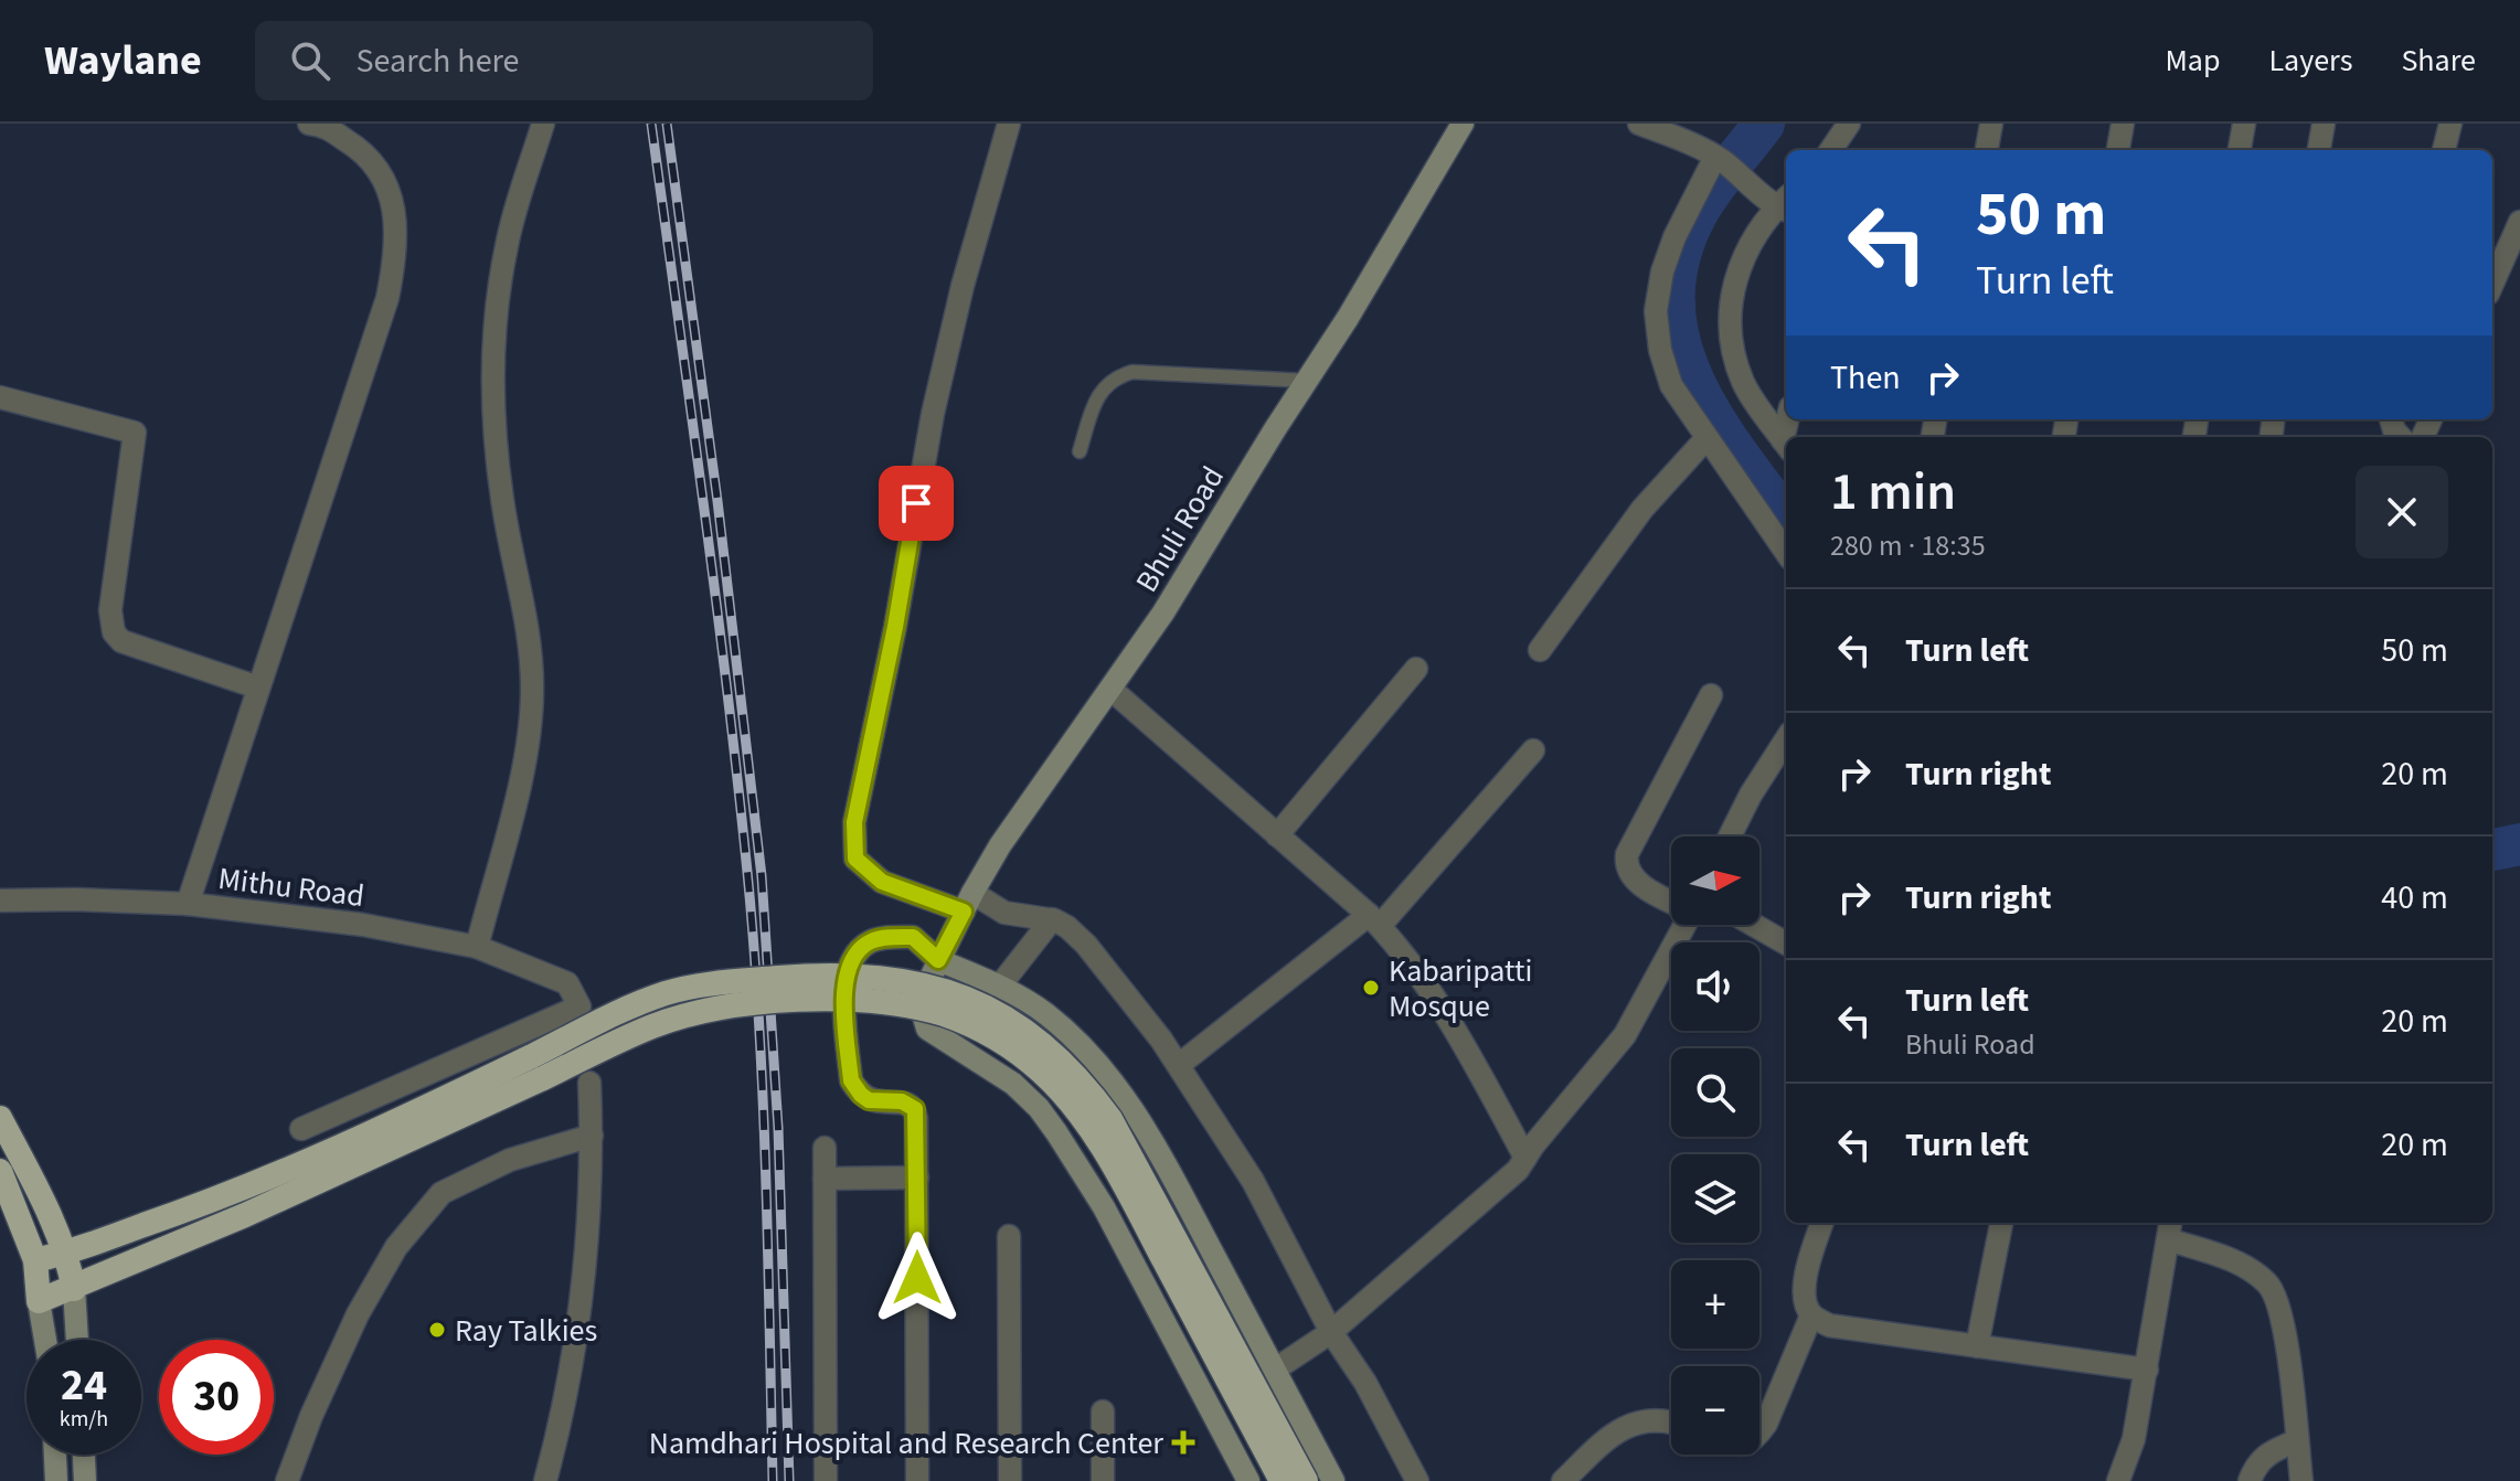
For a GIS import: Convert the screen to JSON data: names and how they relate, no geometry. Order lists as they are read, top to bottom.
{
  "streets": {
    "main road": ["Bhuli Road"],
    "street": ["Mithu Road"]
  },
  "places": {
    "other": ["Kabaripatti Mosque", "Ray Talkies"],
    "health": ["Namdhari Hospital and Research Center"]
  },
  "north": "right",
  "page": {
    "header": "Waylane",
    "search": "Search here",
    "nav": ["Map", "Layers", "Share"],
    "turn": ["50 m", "Turn left"],
    "then": "Then",
    "heading": ["1 min", "280 m · 18:35"],
    "list": [
      {
        "name": "Turn left",
        "value": "50 m"
      },
      {
        "name": "Turn right",
        "value": "20 m"
      },
      {
        "name": "Turn right",
        "value": "40 m"
      },
      {
        "name": "Turn left",
        "note": "Bhuli Road",
        "value": "20 m"
      },
      {
        "name": "Turn left",
        "value": "20 m"
      }
    ],
    "map_buttons": ["+", "−"],
    "speed": "24 km/h",
    "limit": "30"
  }
}
